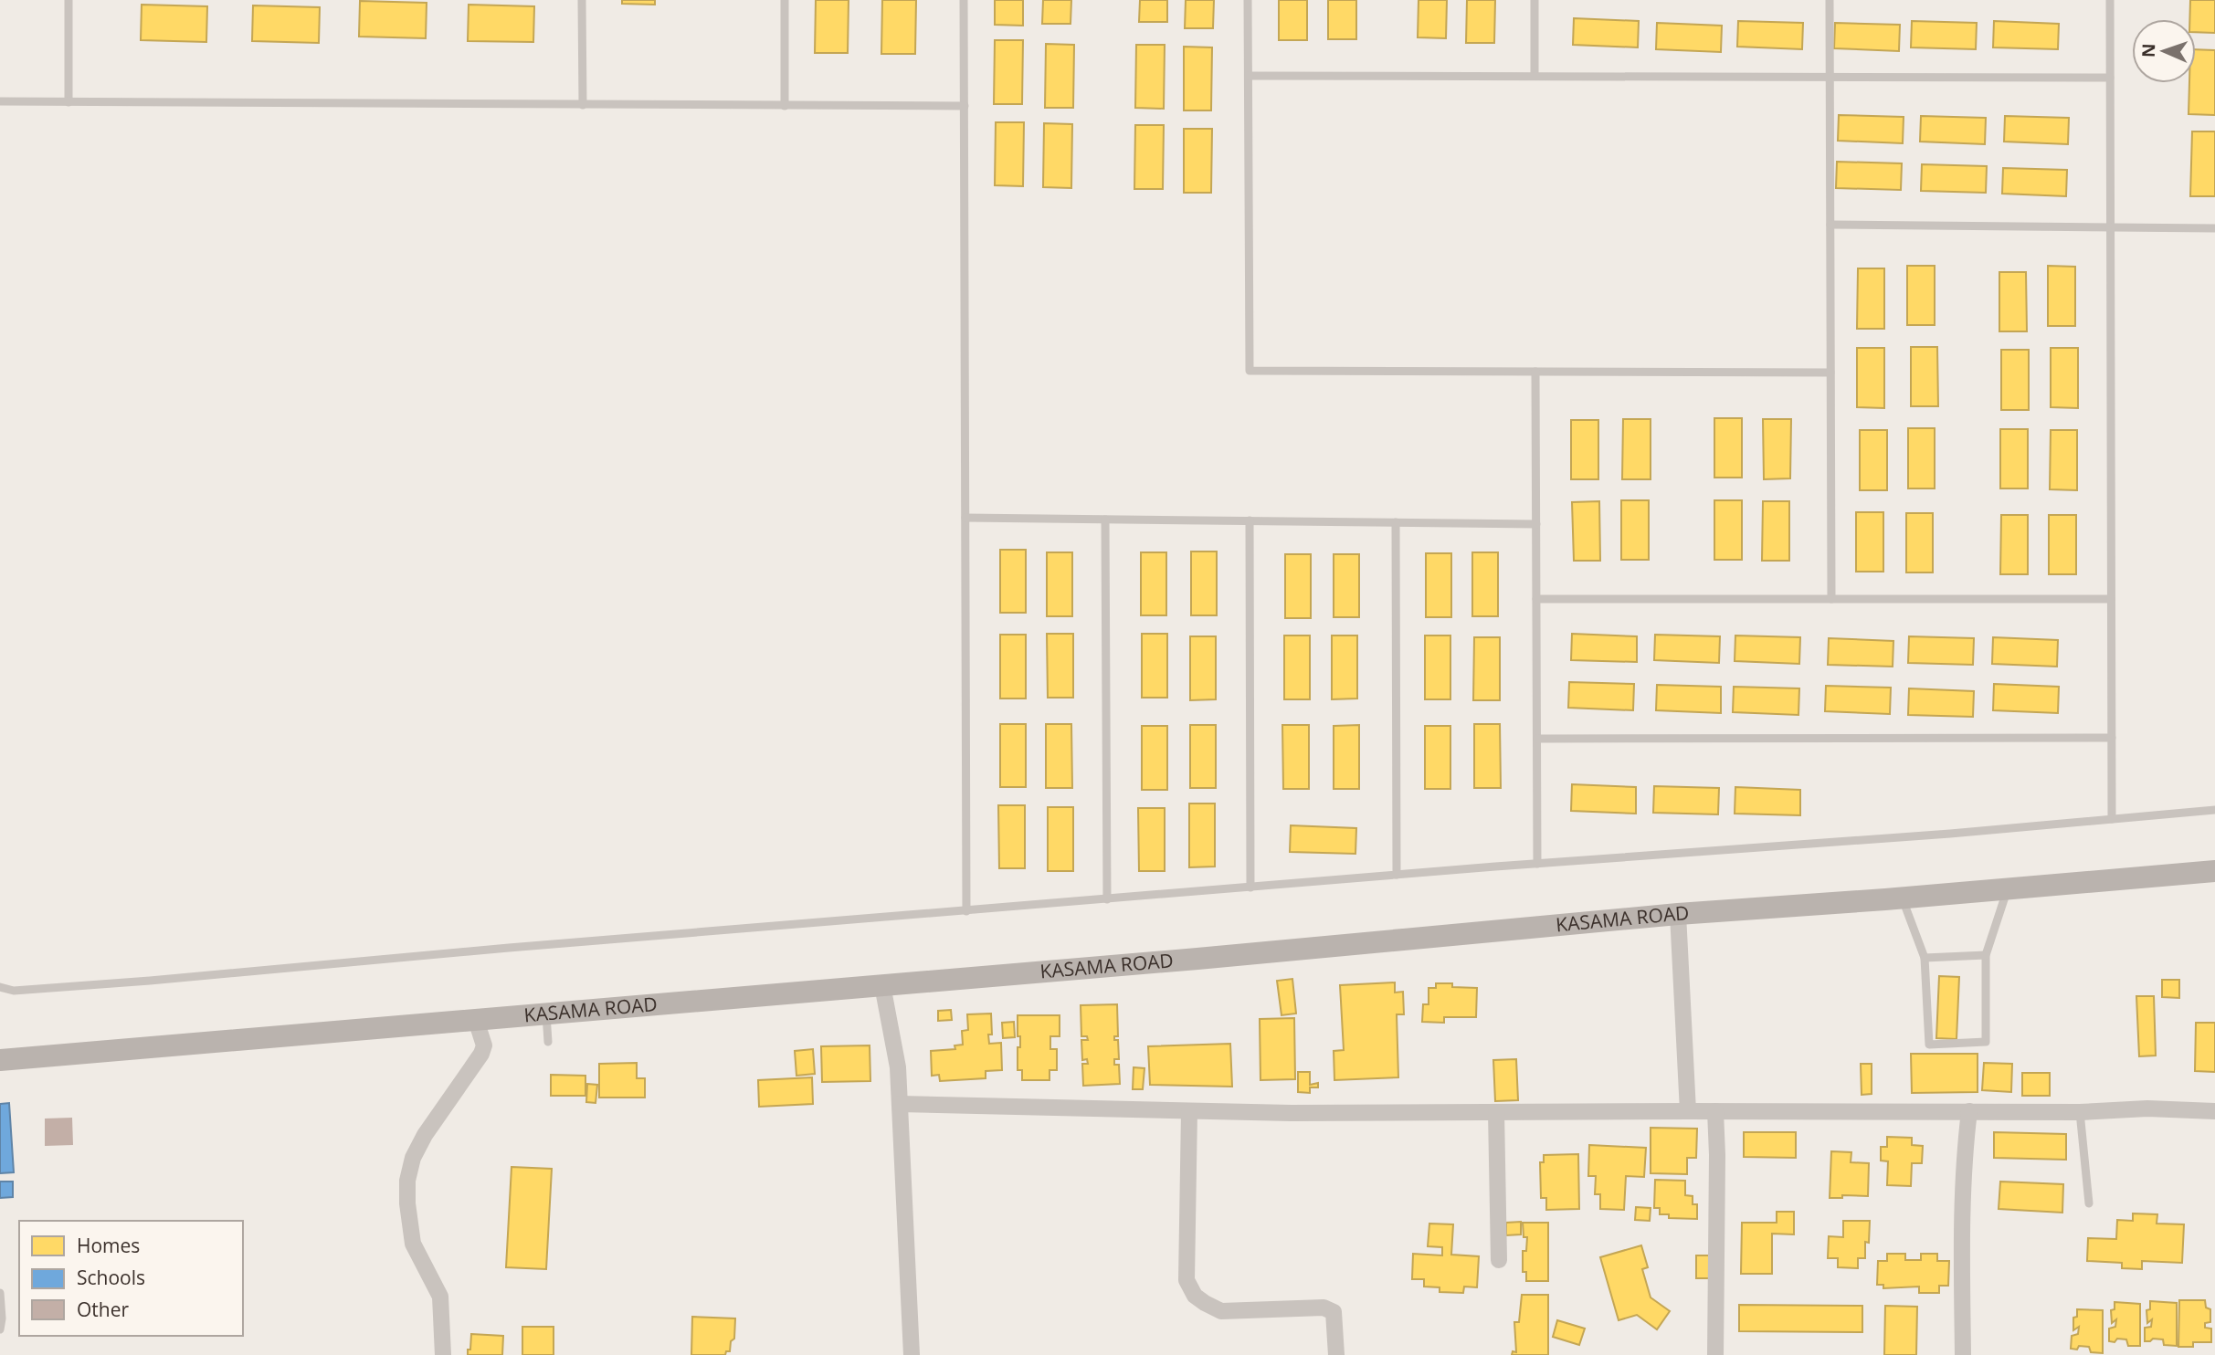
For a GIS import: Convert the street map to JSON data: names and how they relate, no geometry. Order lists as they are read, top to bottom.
{
  "streets": {
    "street": ["KASAMA ROAD"]
  },
  "legend": ["Homes", "Schools", "Other"],
  "north": "left"
}
